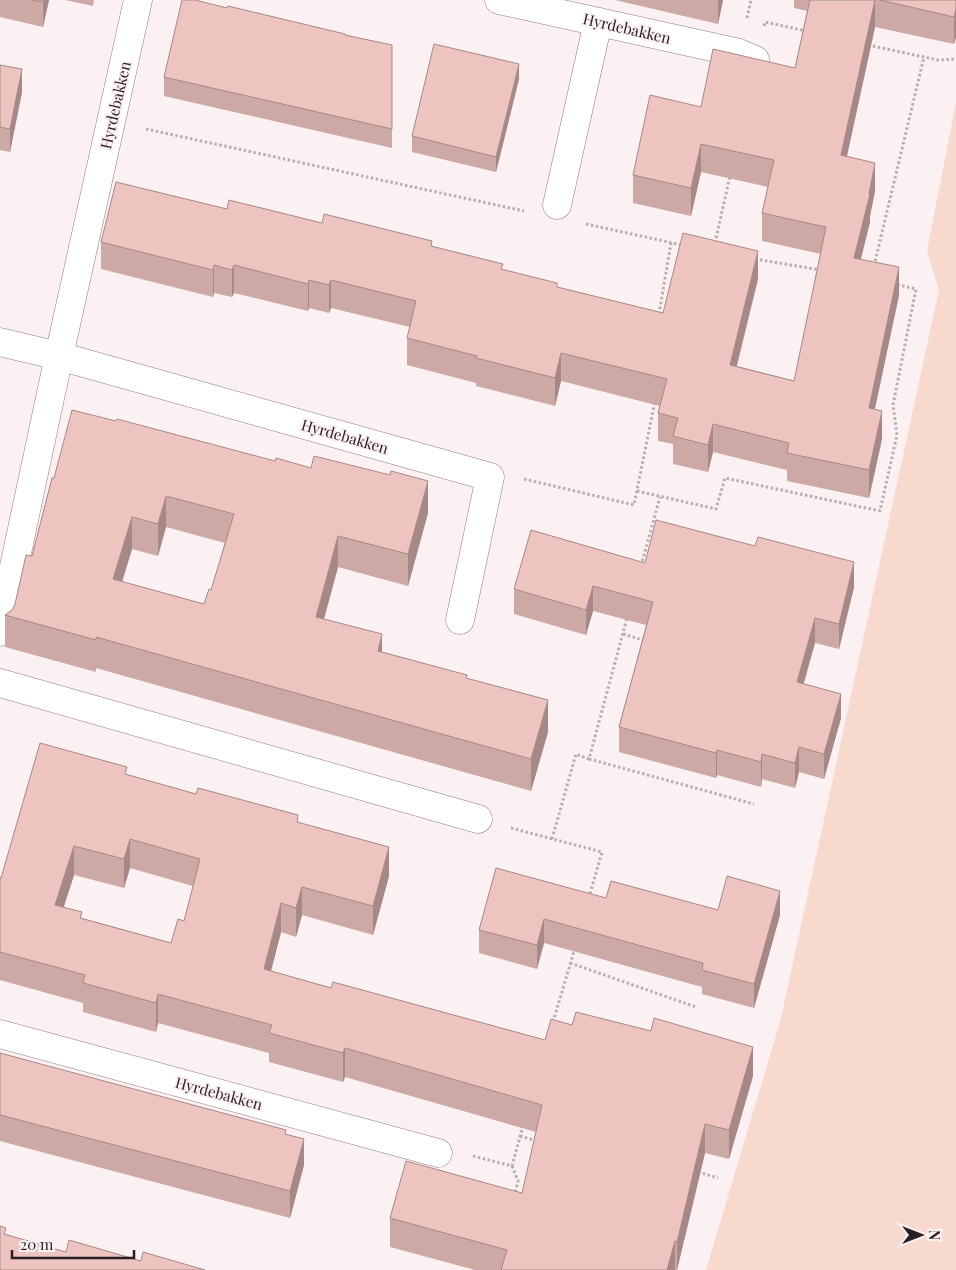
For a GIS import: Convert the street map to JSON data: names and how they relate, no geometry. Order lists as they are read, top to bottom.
{
  "streets": {
    "street": ["Hyrdebakken"]
  },
  "scale_bar": "20 m",
  "north": "right"
}
